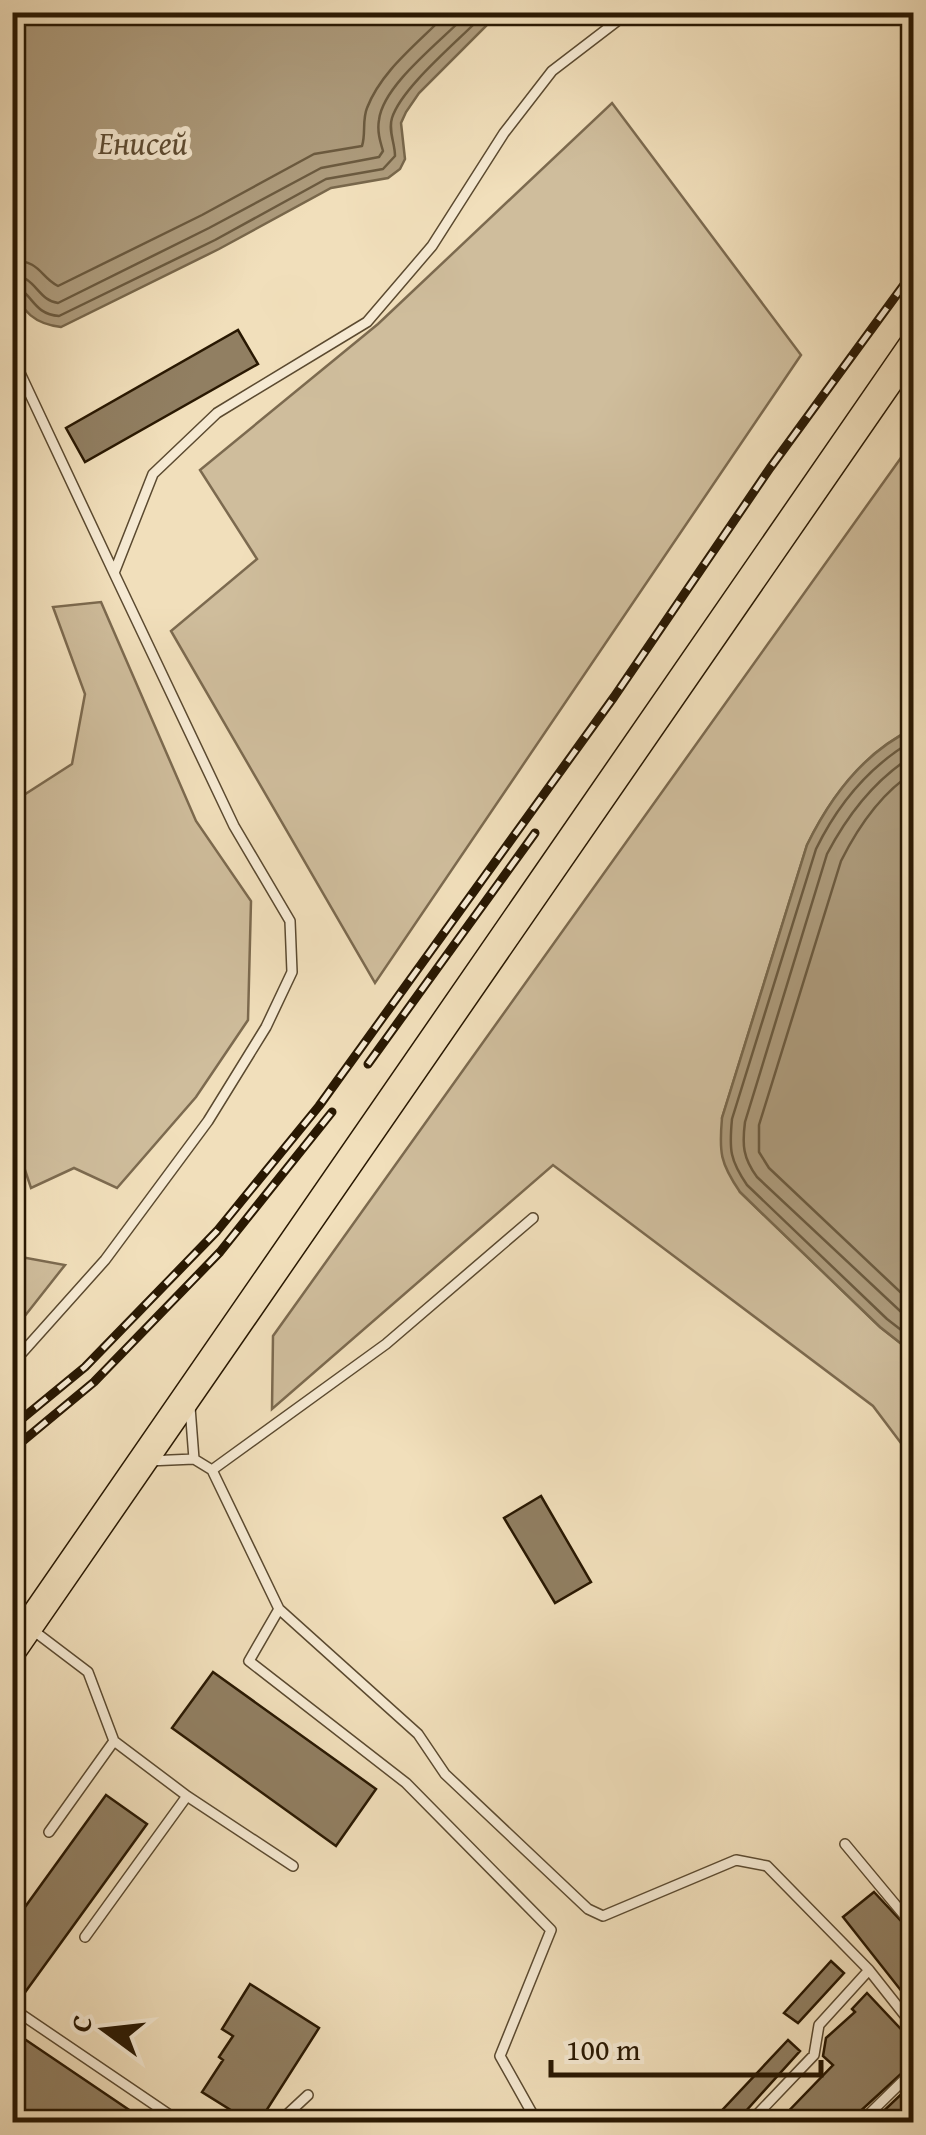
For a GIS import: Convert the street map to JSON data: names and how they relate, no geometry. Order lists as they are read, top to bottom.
{
  "water": ["Енисей"],
  "scale_bar": "100 m",
  "north": "left"
}
